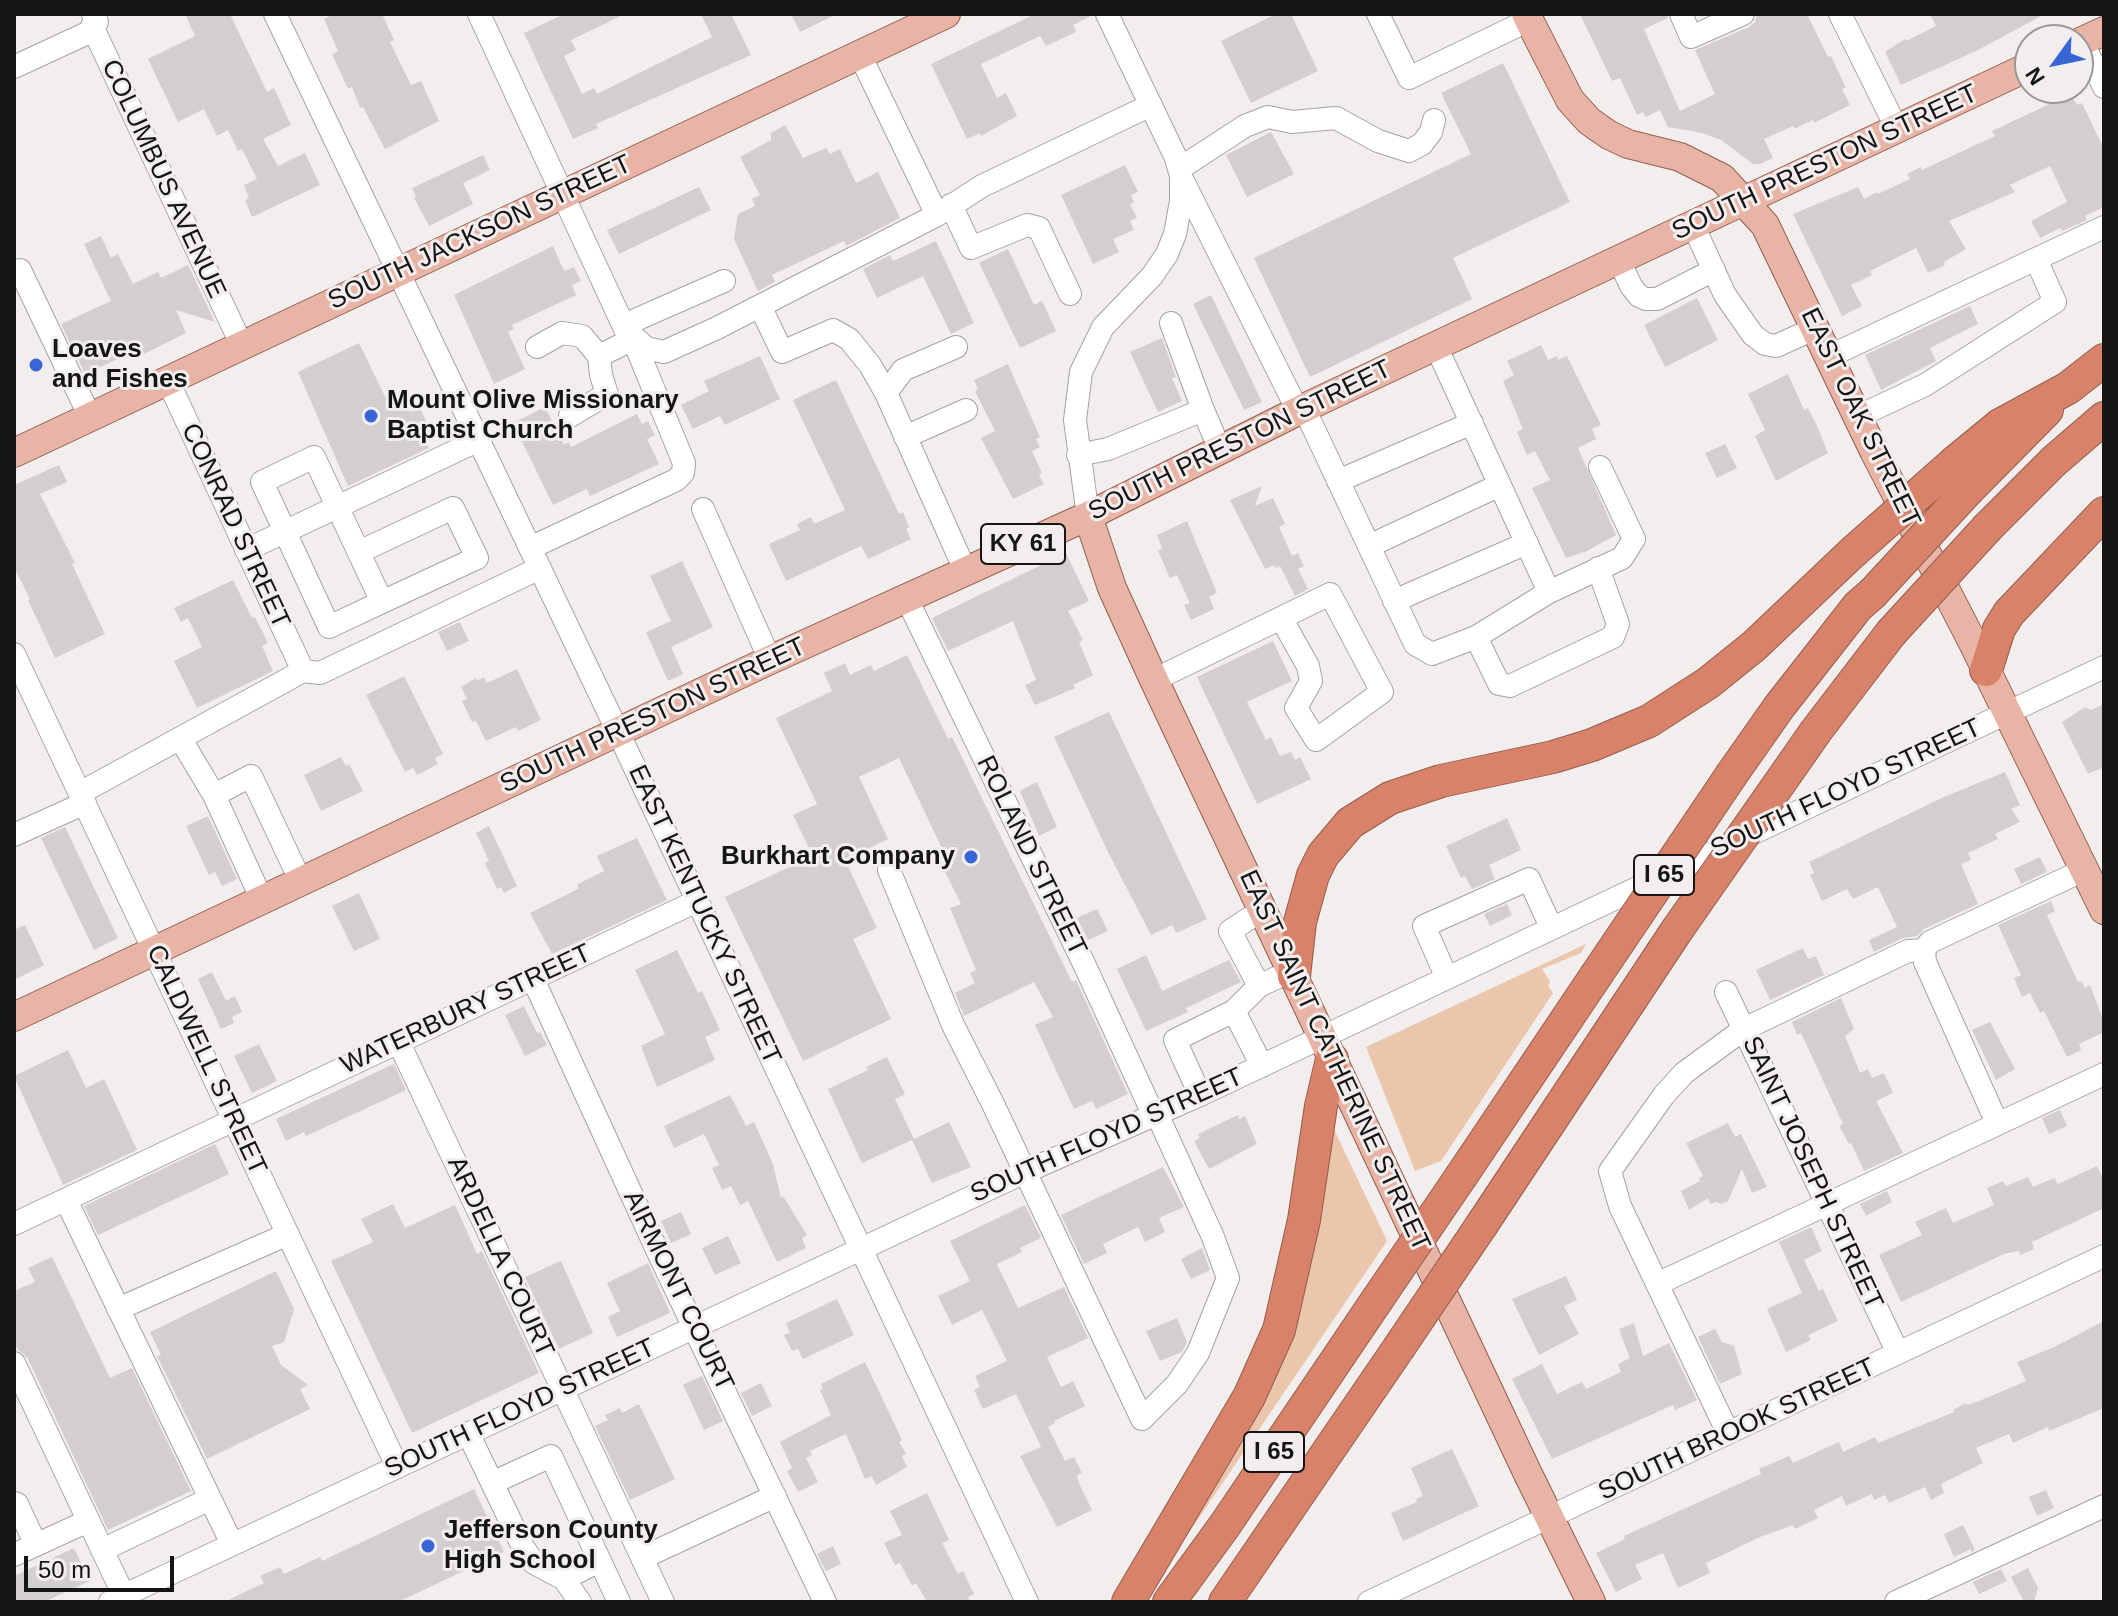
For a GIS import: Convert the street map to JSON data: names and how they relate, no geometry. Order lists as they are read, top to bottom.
{
  "streets": {
    "highway": ["I 65"],
    "main road": [
      "SOUTH PRESTON STREET",
      "SOUTH JACKSON STREET",
      "EAST OAK STREET",
      "KY 61",
      "EAST SAINT CATHERINE STREET"
    ],
    "street": [
      "COLUMBUS AVENUE",
      "CONRAD STREET",
      "SOUTH FLOYD STREET",
      "ROLAND STREET",
      "EAST KENTUCKY STREET",
      "WATERBURY STREET",
      "CALDWELL STREET",
      "SAINT JOSEPH STREET",
      "ARDELLA COURT",
      "AIRMONT COURT",
      "SOUTH BROOK STREET"
    ]
  },
  "crossings": [
    ["SOUTH PRESTON STREET", "EAST OAK STREET"],
    ["SOUTH PRESTON STREET", "ROLAND STREET"],
    ["SOUTH PRESTON STREET", "EAST KENTUCKY STREET"],
    ["SOUTH PRESTON STREET", "CALDWELL STREET"],
    ["SOUTH PRESTON STREET", "EAST SAINT CATHERINE STREET"],
    ["COLUMBUS AVENUE", "SOUTH JACKSON STREET"],
    ["SOUTH JACKSON STREET", "CONRAD STREET"],
    ["SOUTH JACKSON STREET", "EAST KENTUCKY STREET"],
    ["EAST OAK STREET", "SOUTH FLOYD STREET"],
    ["SOUTH FLOYD STREET", "ROLAND STREET"],
    ["SOUTH FLOYD STREET", "EAST KENTUCKY STREET"],
    ["SOUTH FLOYD STREET", "CALDWELL STREET"],
    ["SOUTH FLOYD STREET", "EAST SAINT CATHERINE STREET"],
    ["SOUTH FLOYD STREET", "ARDELLA COURT"],
    ["SOUTH FLOYD STREET", "AIRMONT COURT"],
    ["EAST KENTUCKY STREET", "WATERBURY STREET"],
    ["WATERBURY STREET", "CALDWELL STREET"],
    ["WATERBURY STREET", "ARDELLA COURT"],
    ["WATERBURY STREET", "AIRMONT COURT"],
    ["EAST SAINT CATHERINE STREET", "SOUTH BROOK STREET"],
    ["SAINT JOSEPH STREET", "SOUTH BROOK STREET"]
  ],
  "places": [
    "Loaves and Fishes",
    "Mount Olive Missionary Baptist Church",
    "Burkhart Company",
    "Jefferson County High School"
  ],
  "scale_bar": "50 m",
  "north": "bottom left"
}
